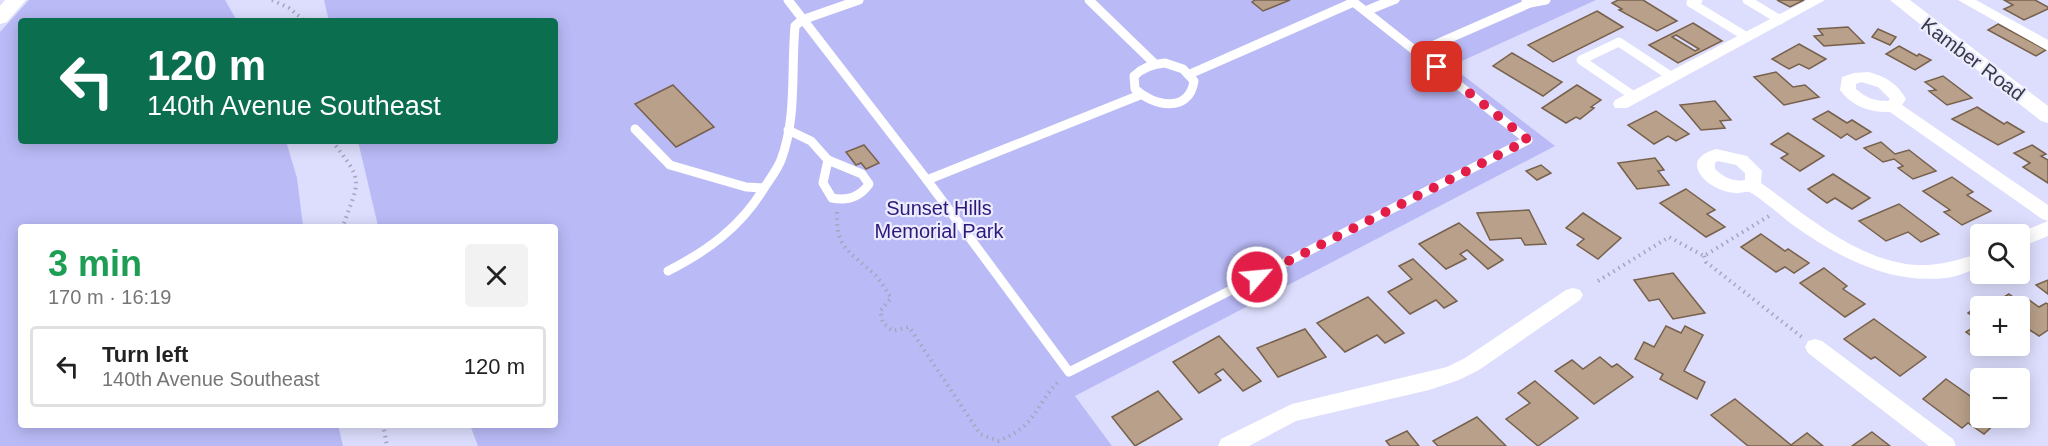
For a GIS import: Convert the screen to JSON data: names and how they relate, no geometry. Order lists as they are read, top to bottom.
{
  "streets": {
    "street": ["Kamber Road"]
  },
  "parks": ["Sunset Hills Memorial Park"],
  "page": {
    "turn": ["120 m", "140th Avenue Southeast"],
    "map_buttons": ["+", "−"],
    "heading": ["3 min", "170 m · 16:19"],
    "list": [
      {
        "name": "Turn left",
        "note": "140th Avenue Southeast",
        "value": "120 m"
      }
    ]
  }
}
